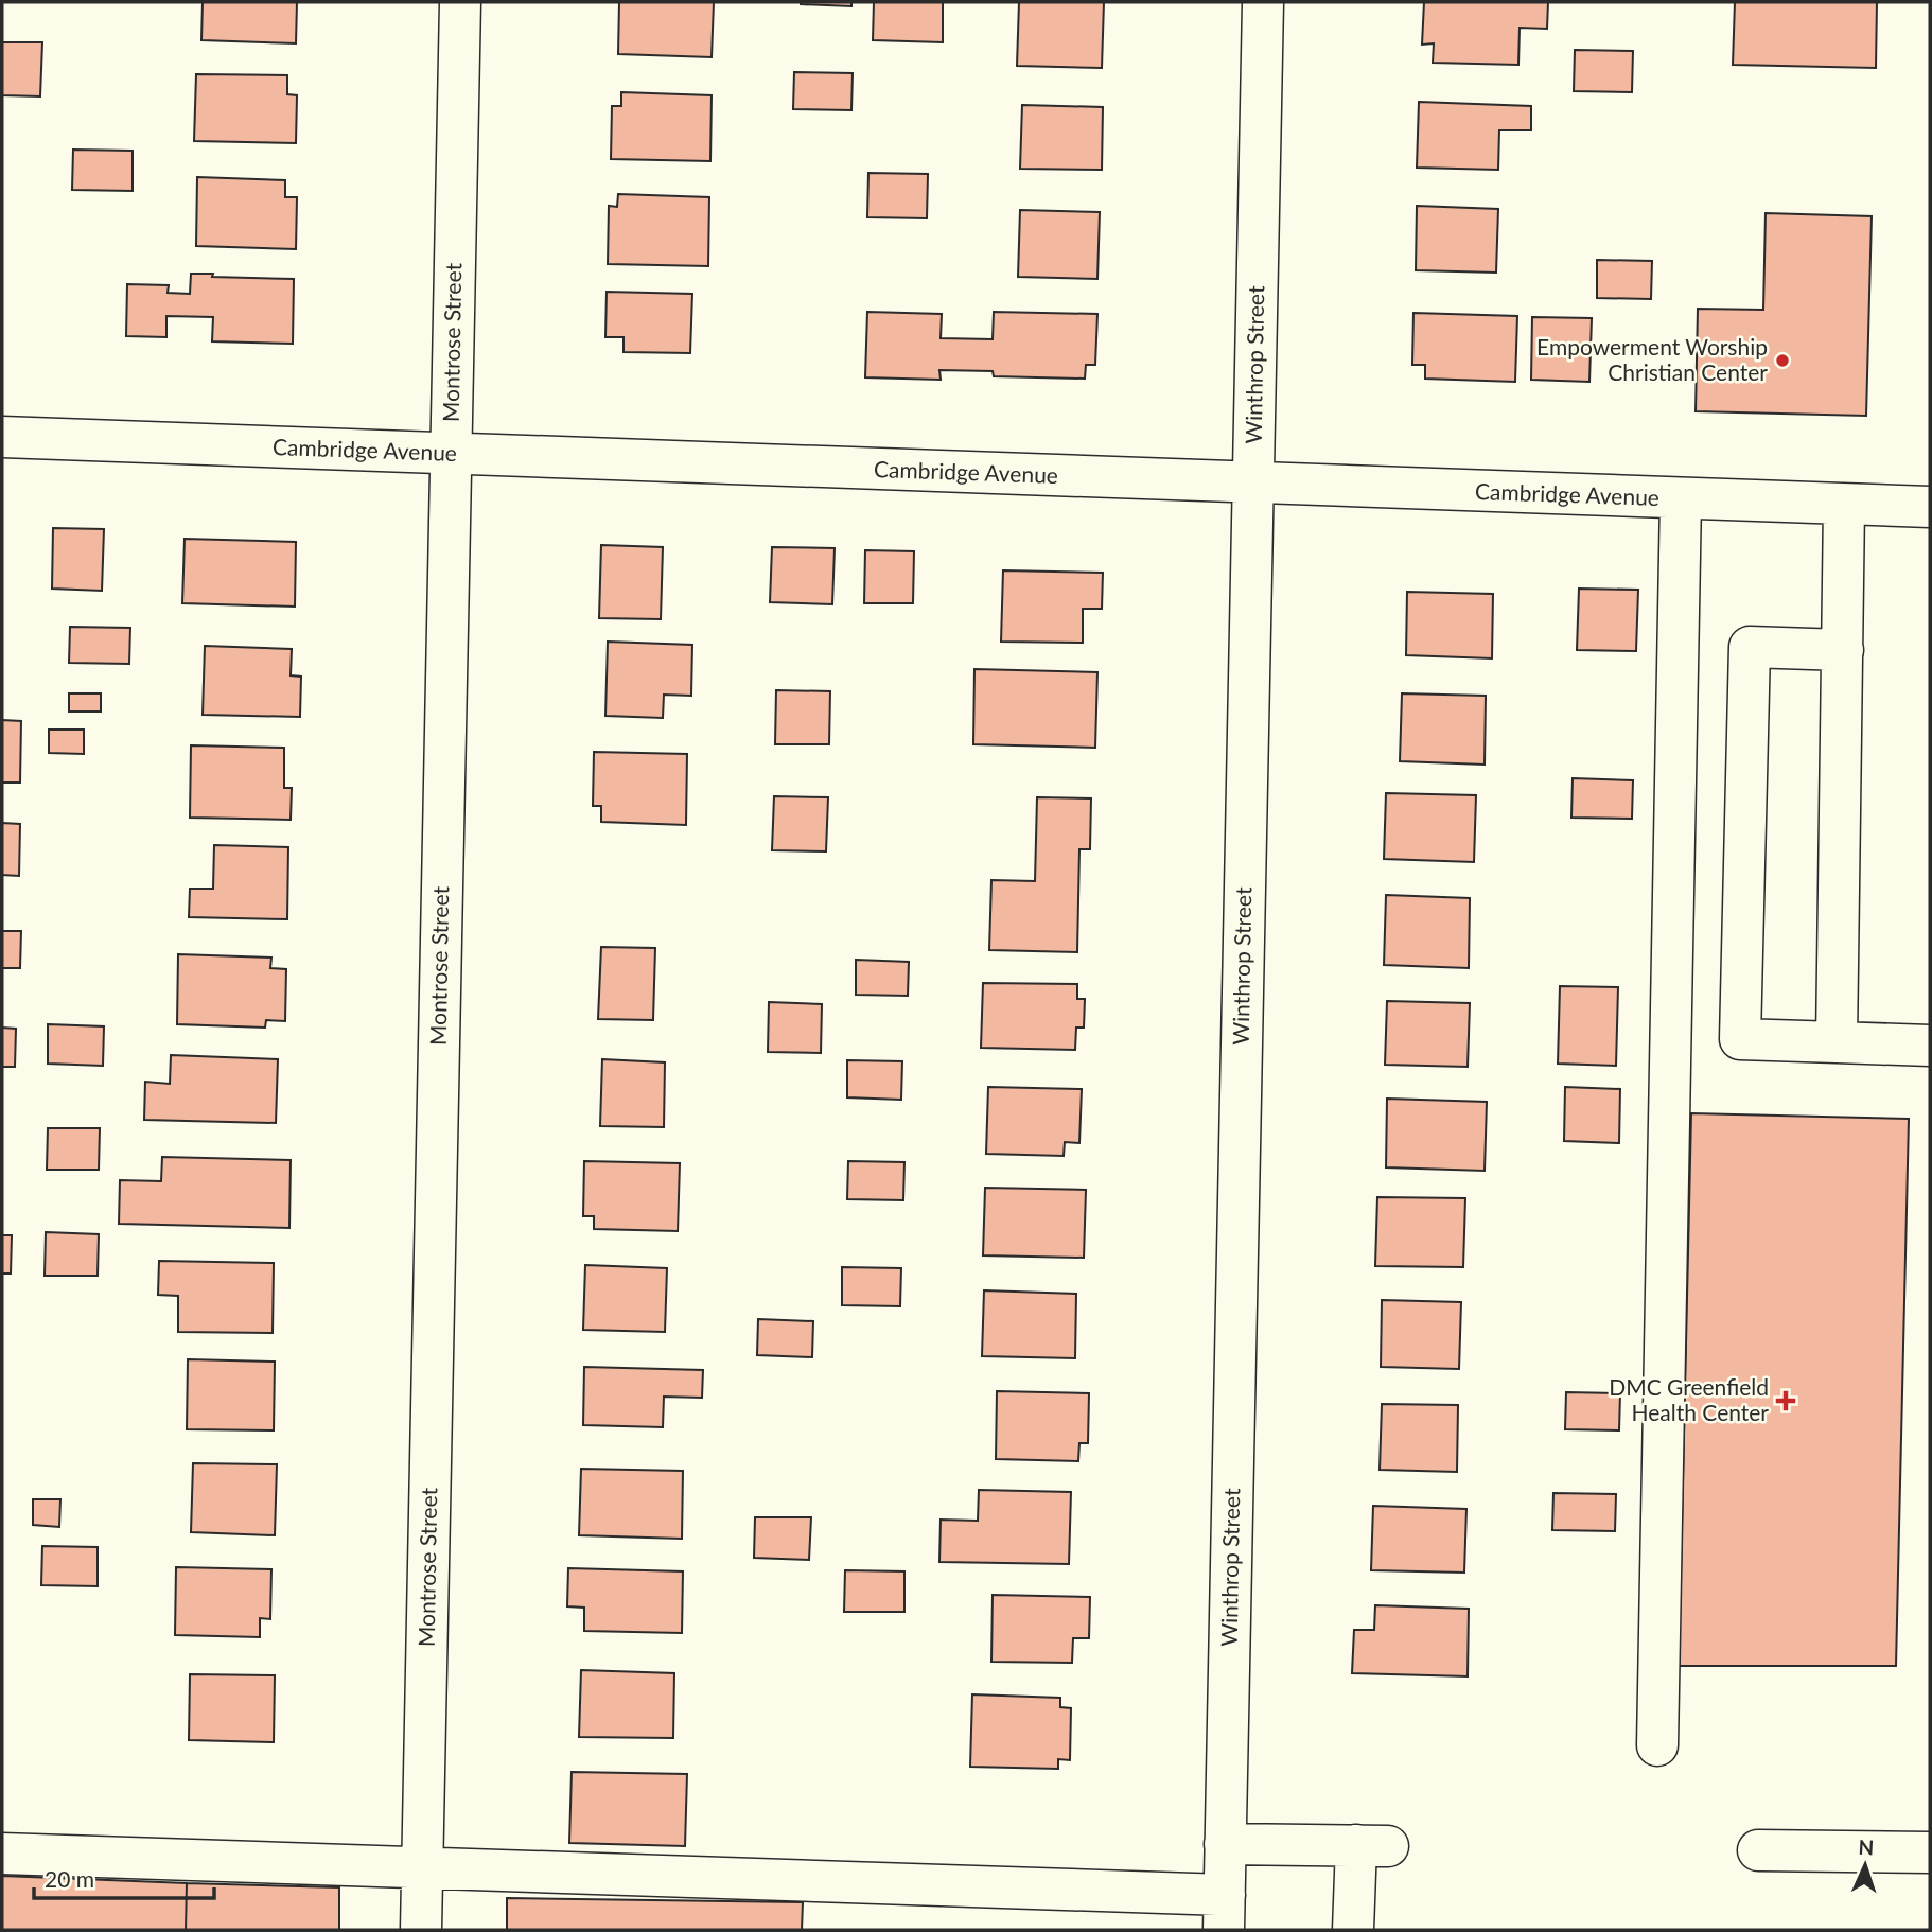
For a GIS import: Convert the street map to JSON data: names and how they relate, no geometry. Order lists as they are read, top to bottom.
{
  "streets": {
    "street": ["Montrose Street", "Winthrop Street", "Cambridge Avenue"]
  },
  "crossings": [
    ["Montrose Street", "Cambridge Avenue"],
    ["Winthrop Street", "Cambridge Avenue"]
  ],
  "places": {
    "other": ["Empowerment Worship Christian Center"],
    "health": ["DMC Greenfield Health Center"]
  },
  "scale_bar": "20 m",
  "north": "top"
}
